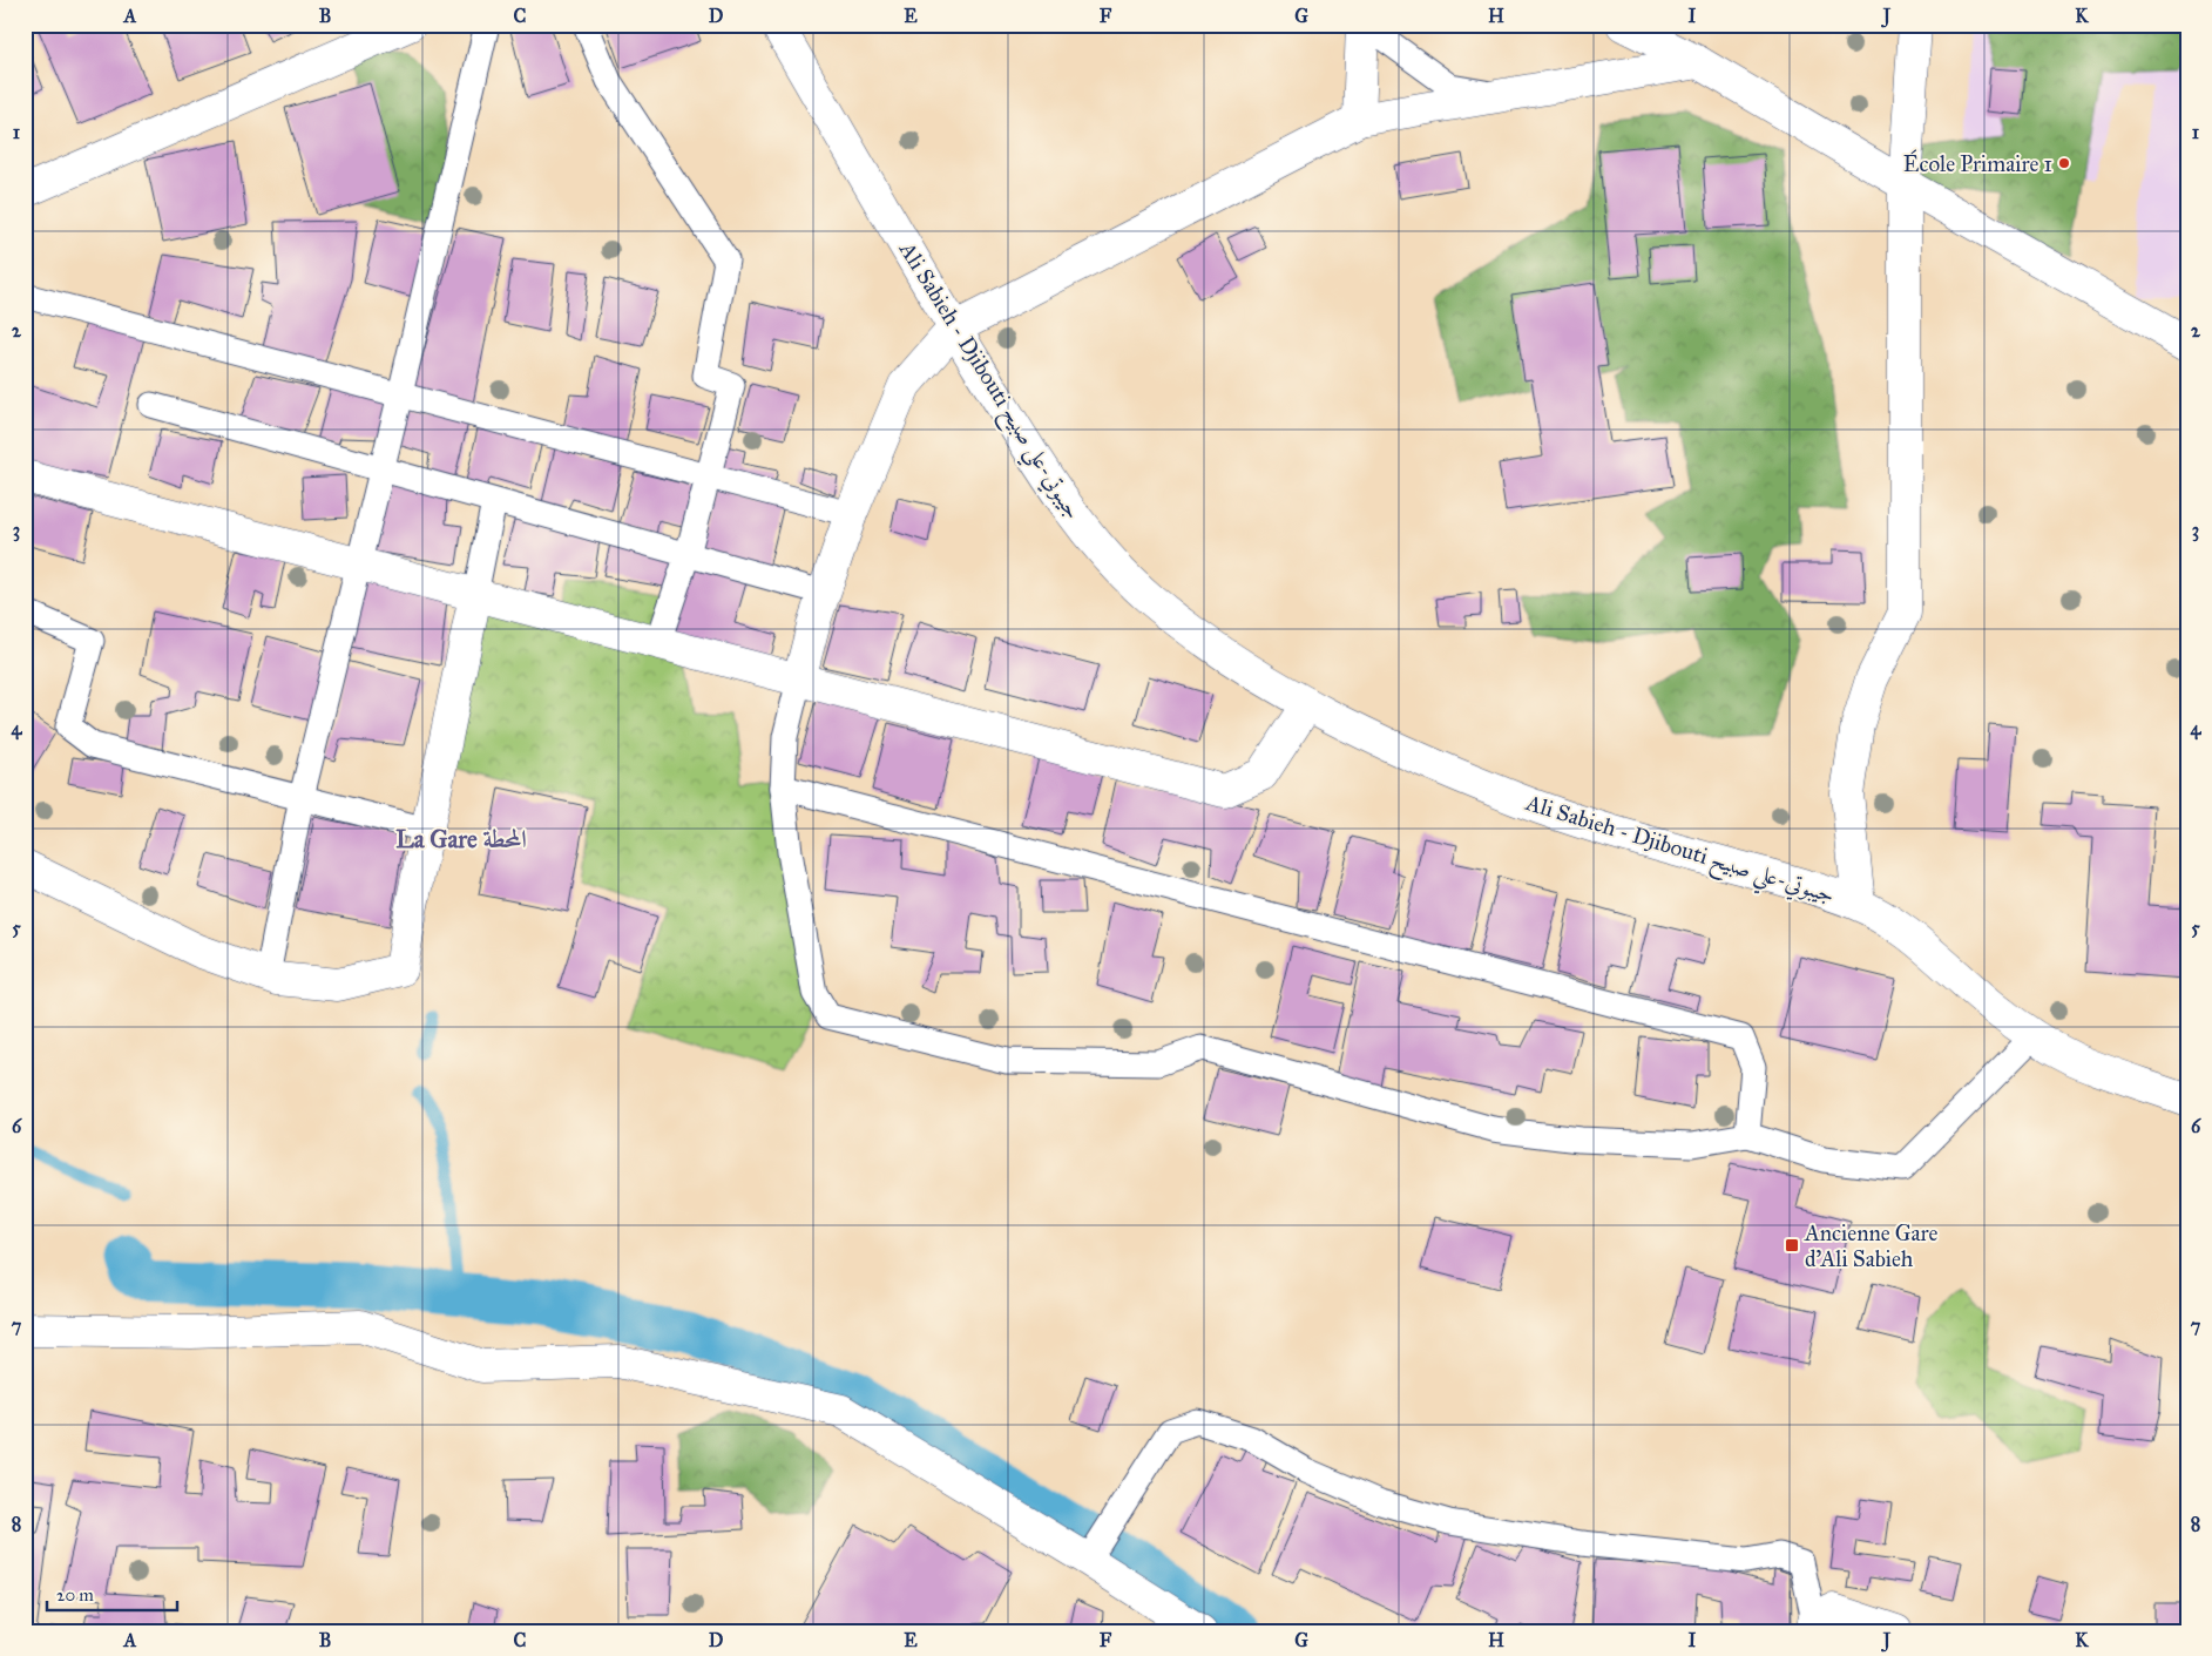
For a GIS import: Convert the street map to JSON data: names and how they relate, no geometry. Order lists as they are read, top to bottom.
{
  "streets": {
    "street": ["Ali Sabieh - Djibouti جيبوتي-علي صبيح"]
  },
  "districts": ["La Gare المحطة"],
  "places": {
    "other": ["École Primaire 1"],
    "transit": ["Ancienne Gare d'Ali Sabieh"]
  },
  "scale_bar": "20 m",
  "grid": {
    "columns": [
      "A",
      "B",
      "C",
      "D",
      "E",
      "F",
      "G",
      "H",
      "I",
      "J",
      "K"
    ],
    "rows": [
      "1",
      "2",
      "3",
      "4",
      "5",
      "6",
      "7",
      "8"
    ]
  }
}
